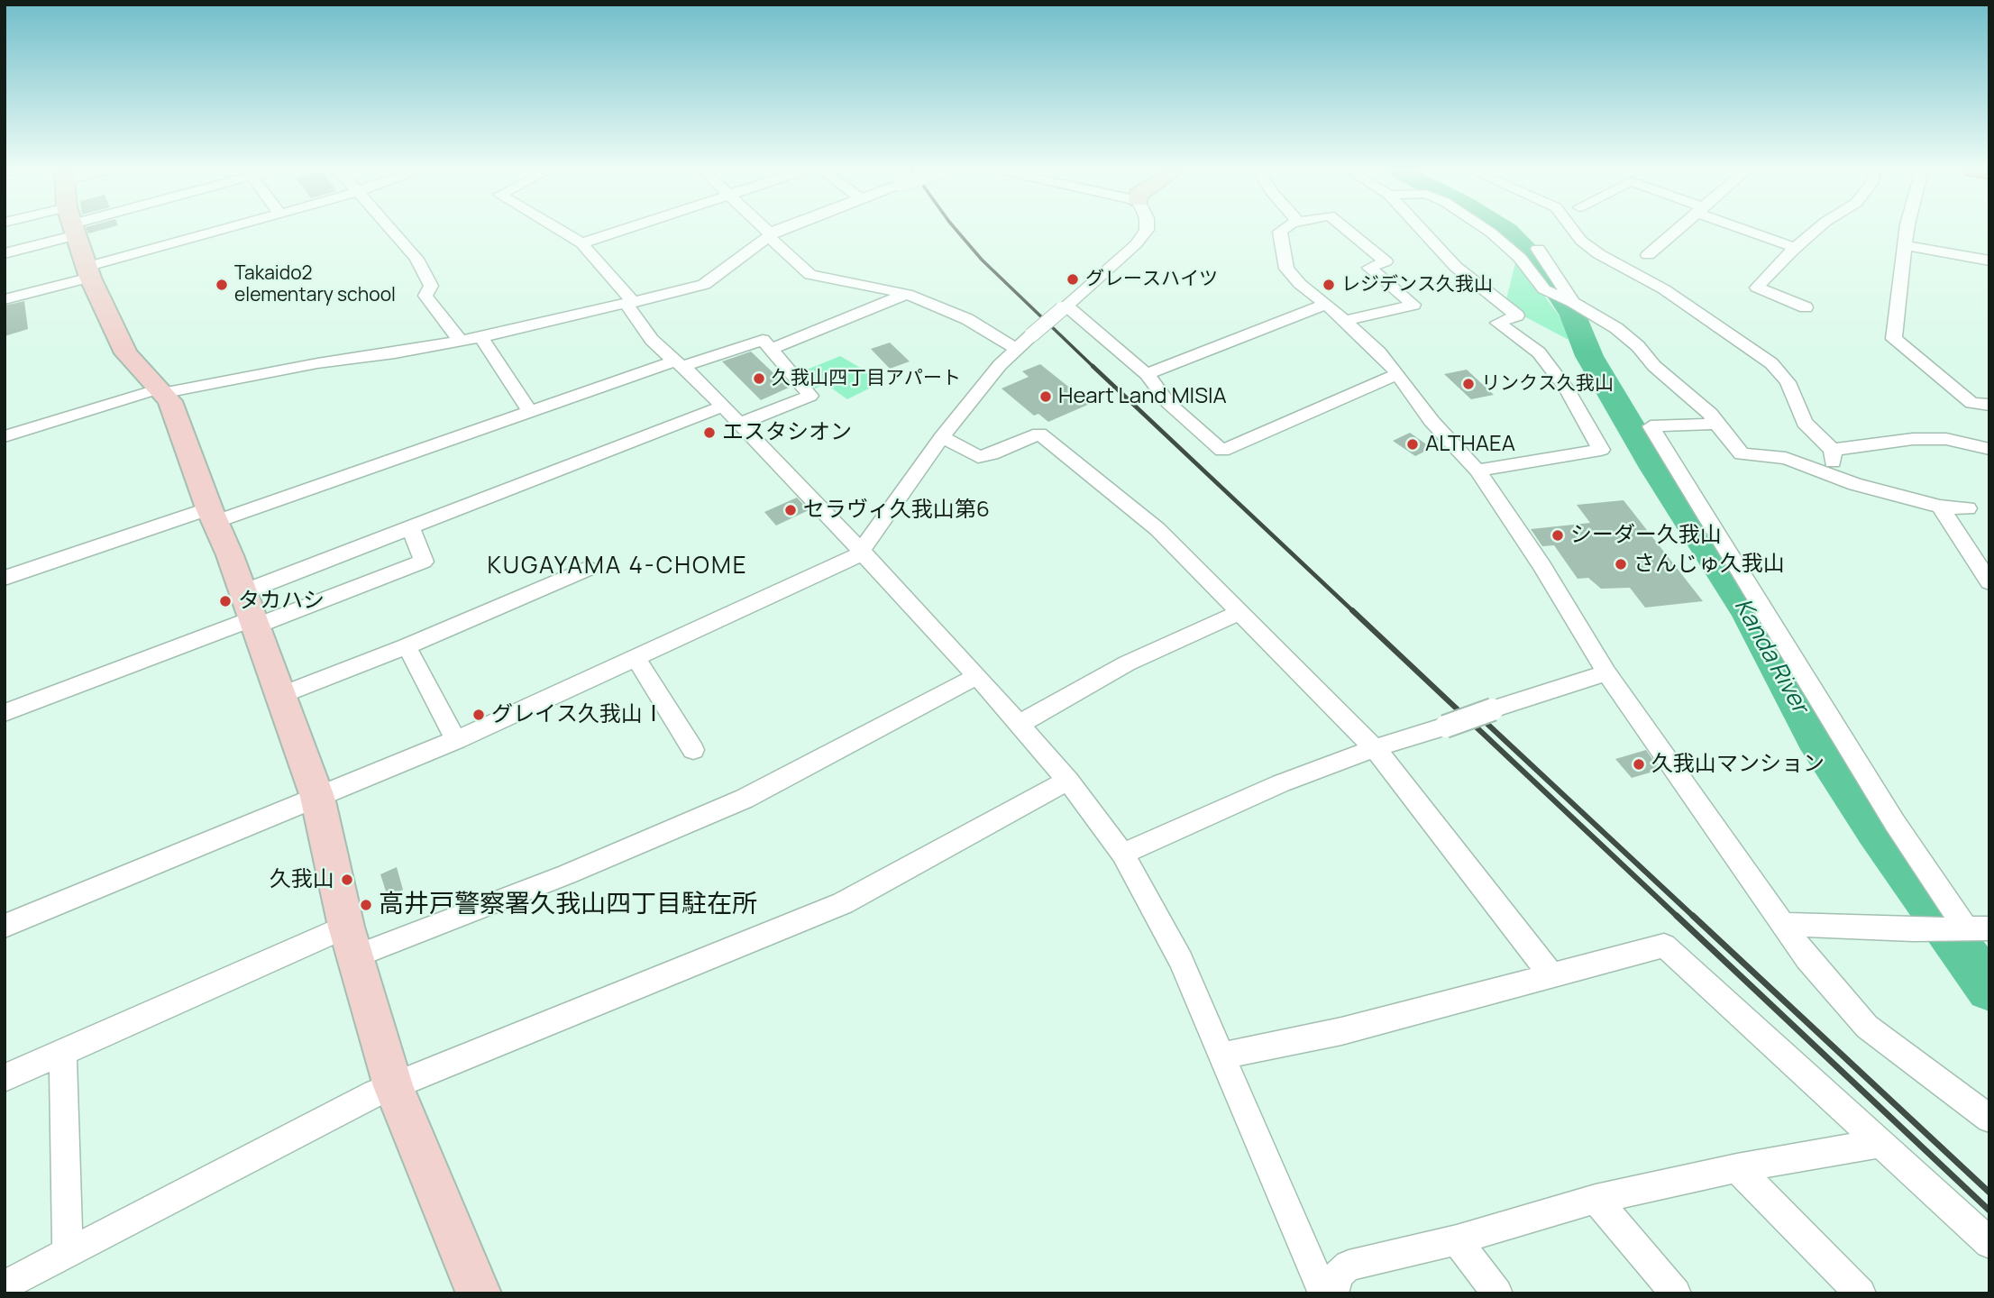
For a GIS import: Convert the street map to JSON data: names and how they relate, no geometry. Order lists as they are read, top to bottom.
{
  "districts": ["KUGAYAMA 4-CHOME"],
  "water": ["Kanda River"],
  "places": [
    "グレースハイツ",
    "Takaido2 elementary school",
    "レジデンス久我山",
    "久我山四丁目アパート",
    "リンクス久我山",
    "Heart Land MISIA",
    "エスタシオン",
    "ALTHAEA",
    "セラヴィ久我山第6",
    "シーダー久我山",
    "さんじゅ久我山",
    "タカハシ",
    "グレイス久我山Ⅰ",
    "久我山マンション",
    "久我山",
    "高井戸警察署久我山四丁目駐在所"
  ]
}
